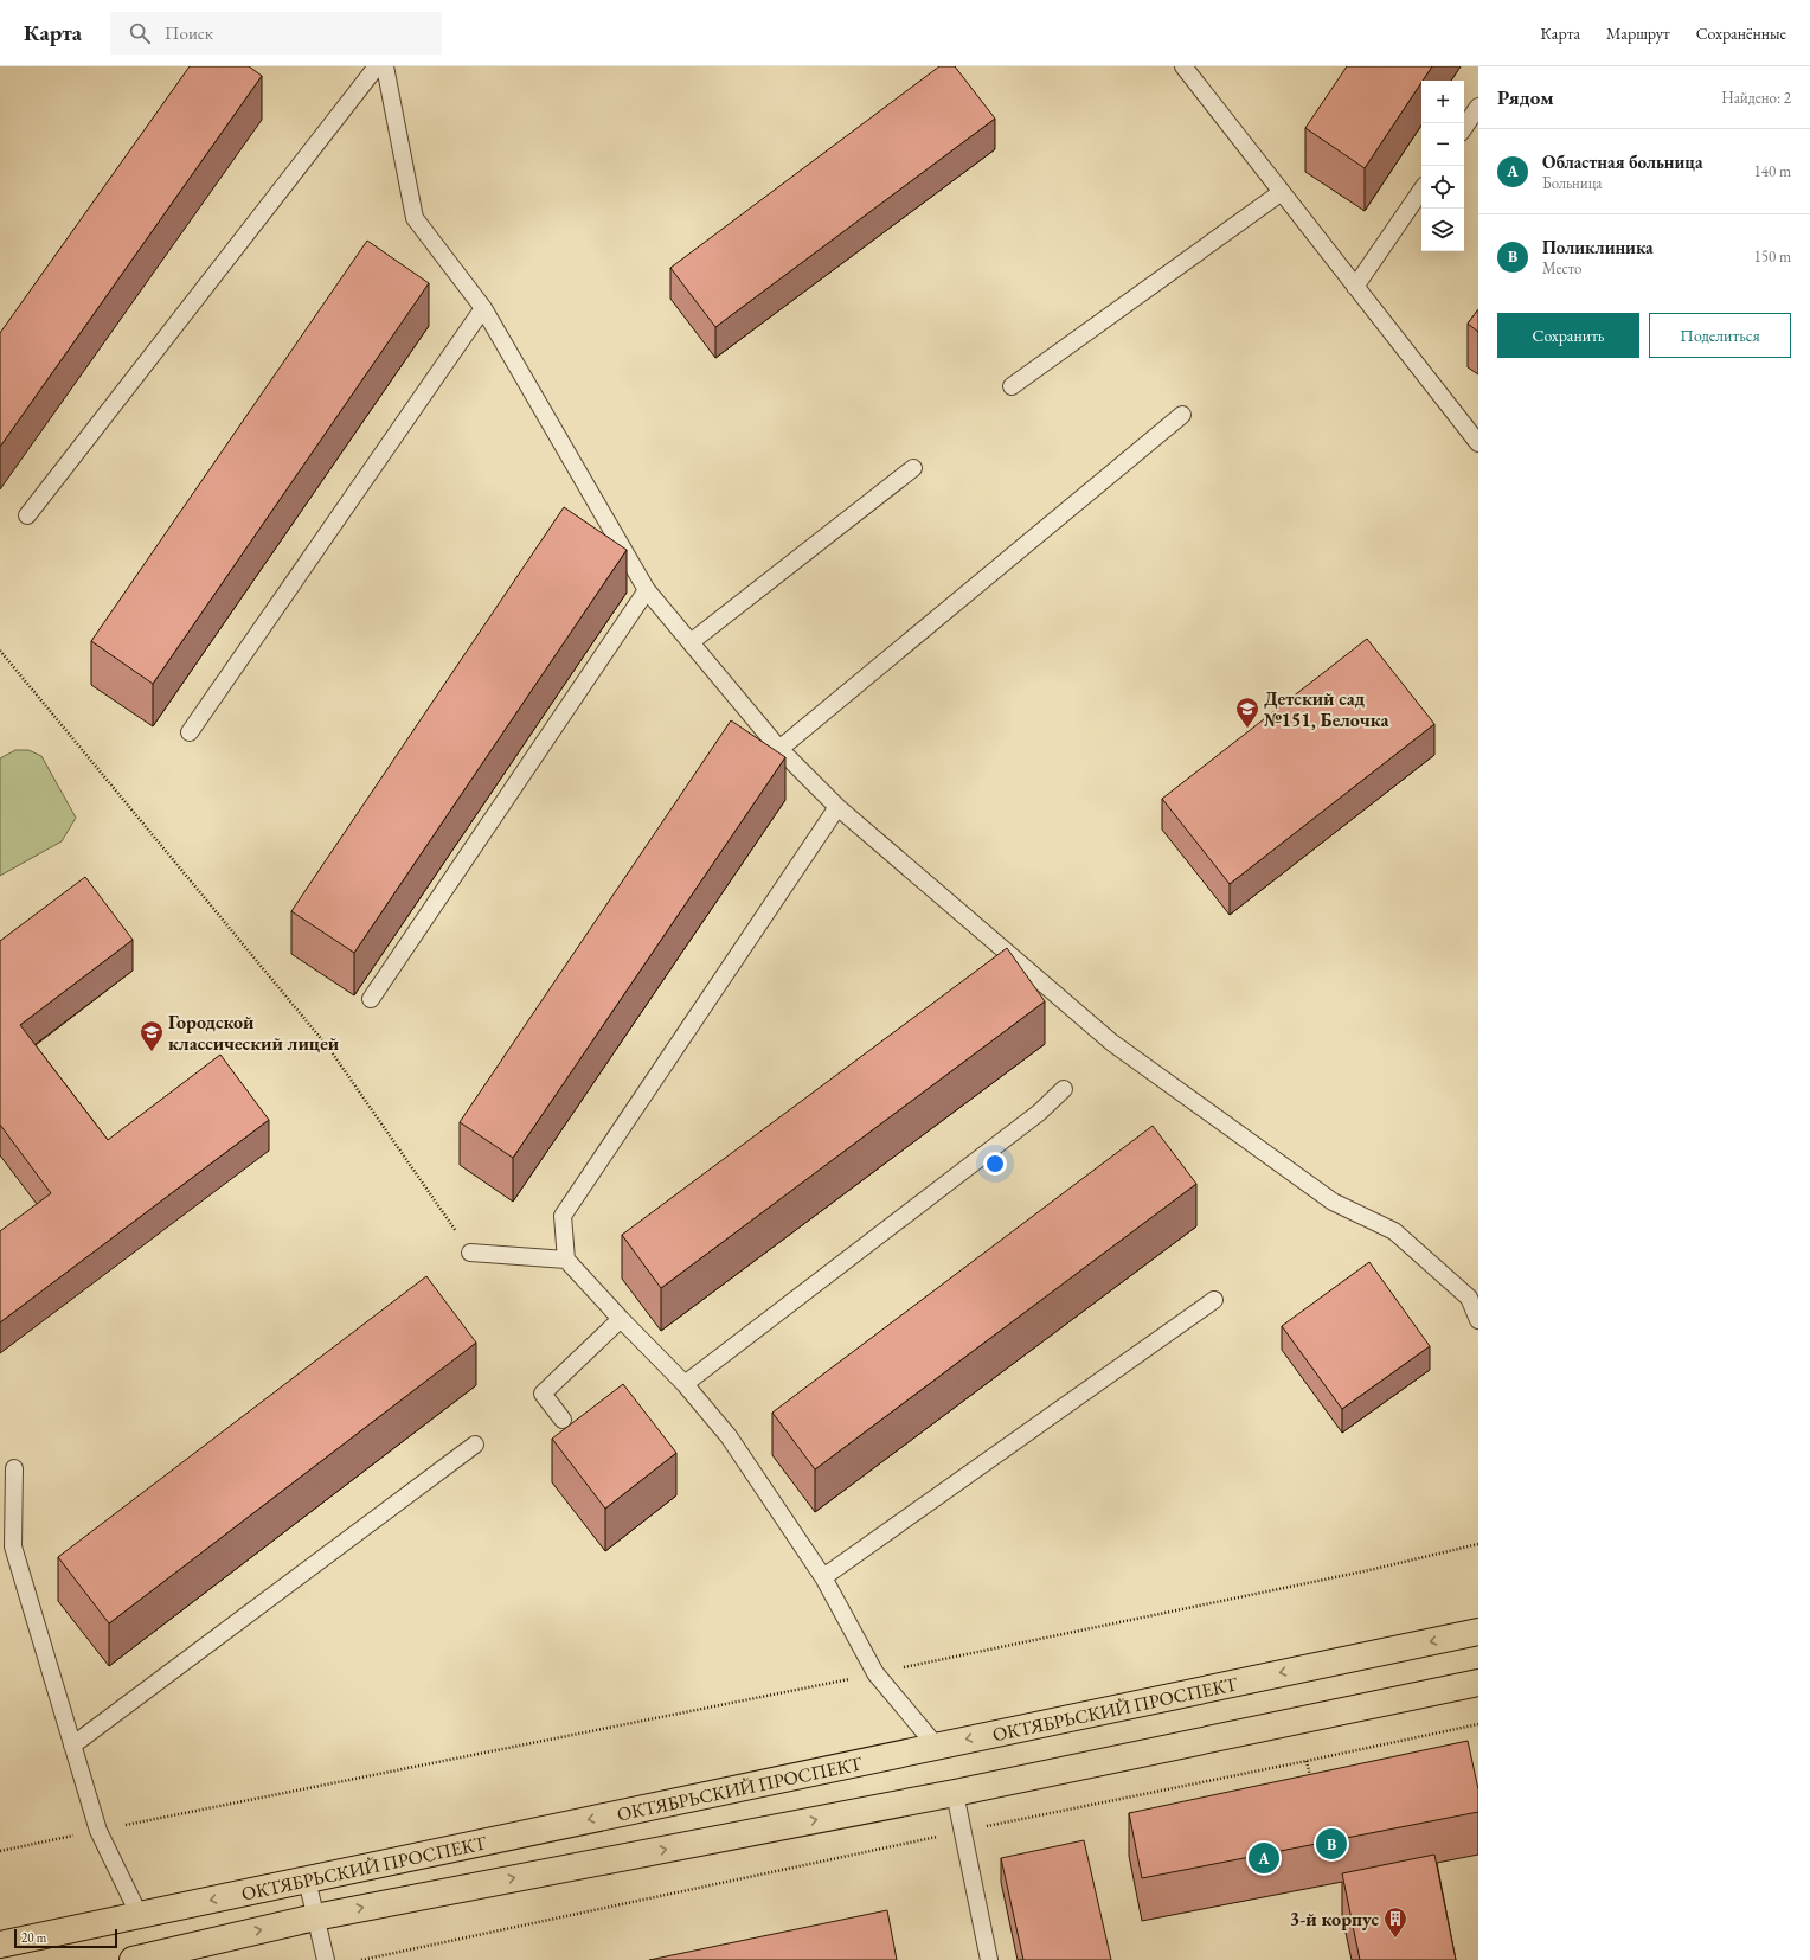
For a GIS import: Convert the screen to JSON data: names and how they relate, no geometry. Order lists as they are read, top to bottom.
{
  "streets": {
    "main road": ["ОКТЯБРЬСКИЙ ПРОСПЕКТ"]
  },
  "places": {
    "school or university": ["Детский сад №151, Белочка", "Городской классический лицей"],
    "building": ["3-й корпус"]
  },
  "scale_bar": "20 m",
  "page": {
    "header": "Карта",
    "search": "Поиск",
    "nav": ["Карта", "Маршрут", "Сохранённые"],
    "heading": ["Рядом", "Найдено: 2"],
    "map_buttons": ["+", "−"],
    "list": [
      {
        "mark": "A",
        "name": "Областная больница",
        "note": "Больница",
        "value": "140 m"
      },
      {
        "mark": "B",
        "name": "Поликлиника",
        "note": "Место",
        "value": "150 m"
      }
    ],
    "buttons": ["Сохранить", "Поделиться"],
    "pins": ["B", "A"],
    "scale": "20 m"
  }
}
